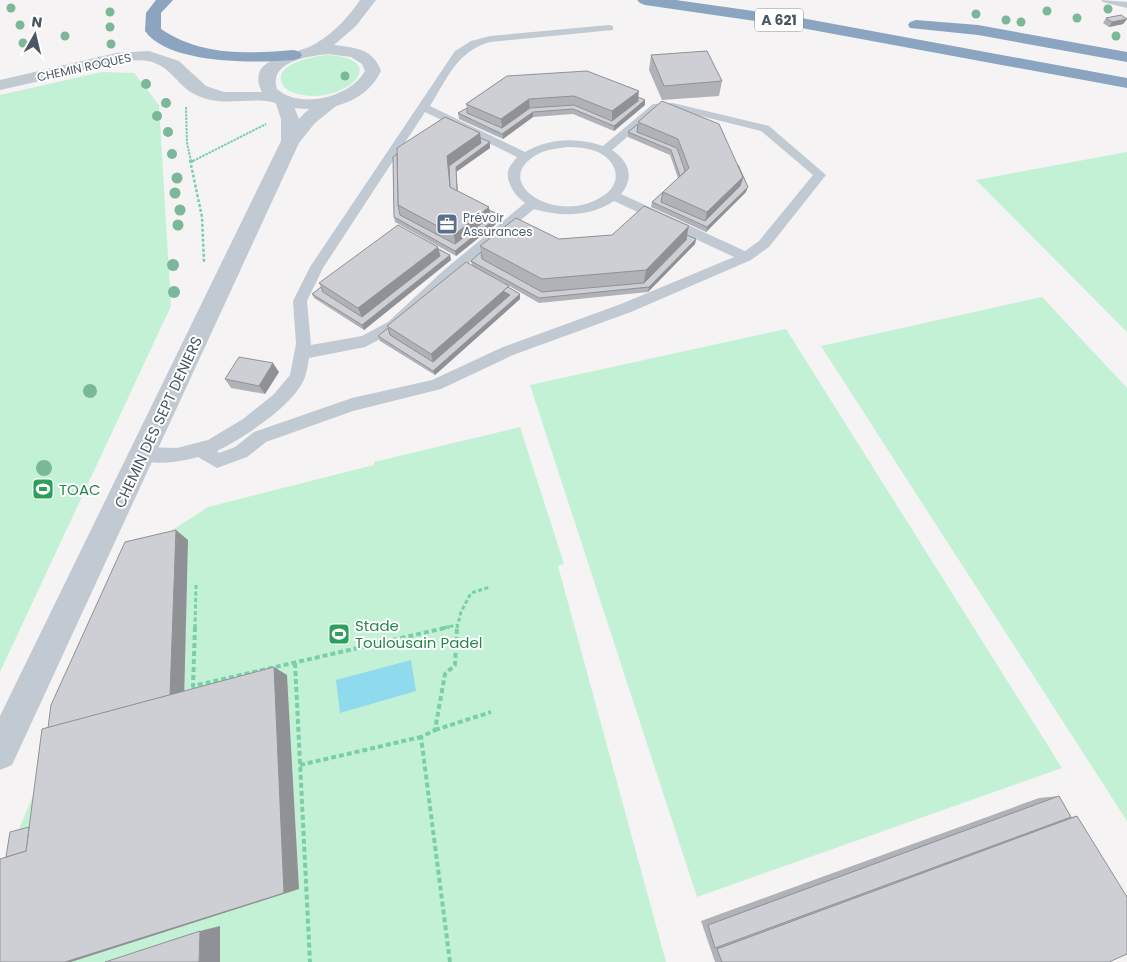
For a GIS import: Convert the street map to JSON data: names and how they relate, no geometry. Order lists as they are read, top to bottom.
{
  "streets": {
    "highway": ["A 621"],
    "street": ["CHEMIN ROQUES", "CHEMIN DES SEPT DENIERS"]
  },
  "places": {
    "office": ["Prévoir Assurances"],
    "sports": ["TOAC", "Stade Toulousain Padel"]
  },
  "north": "top"
}
